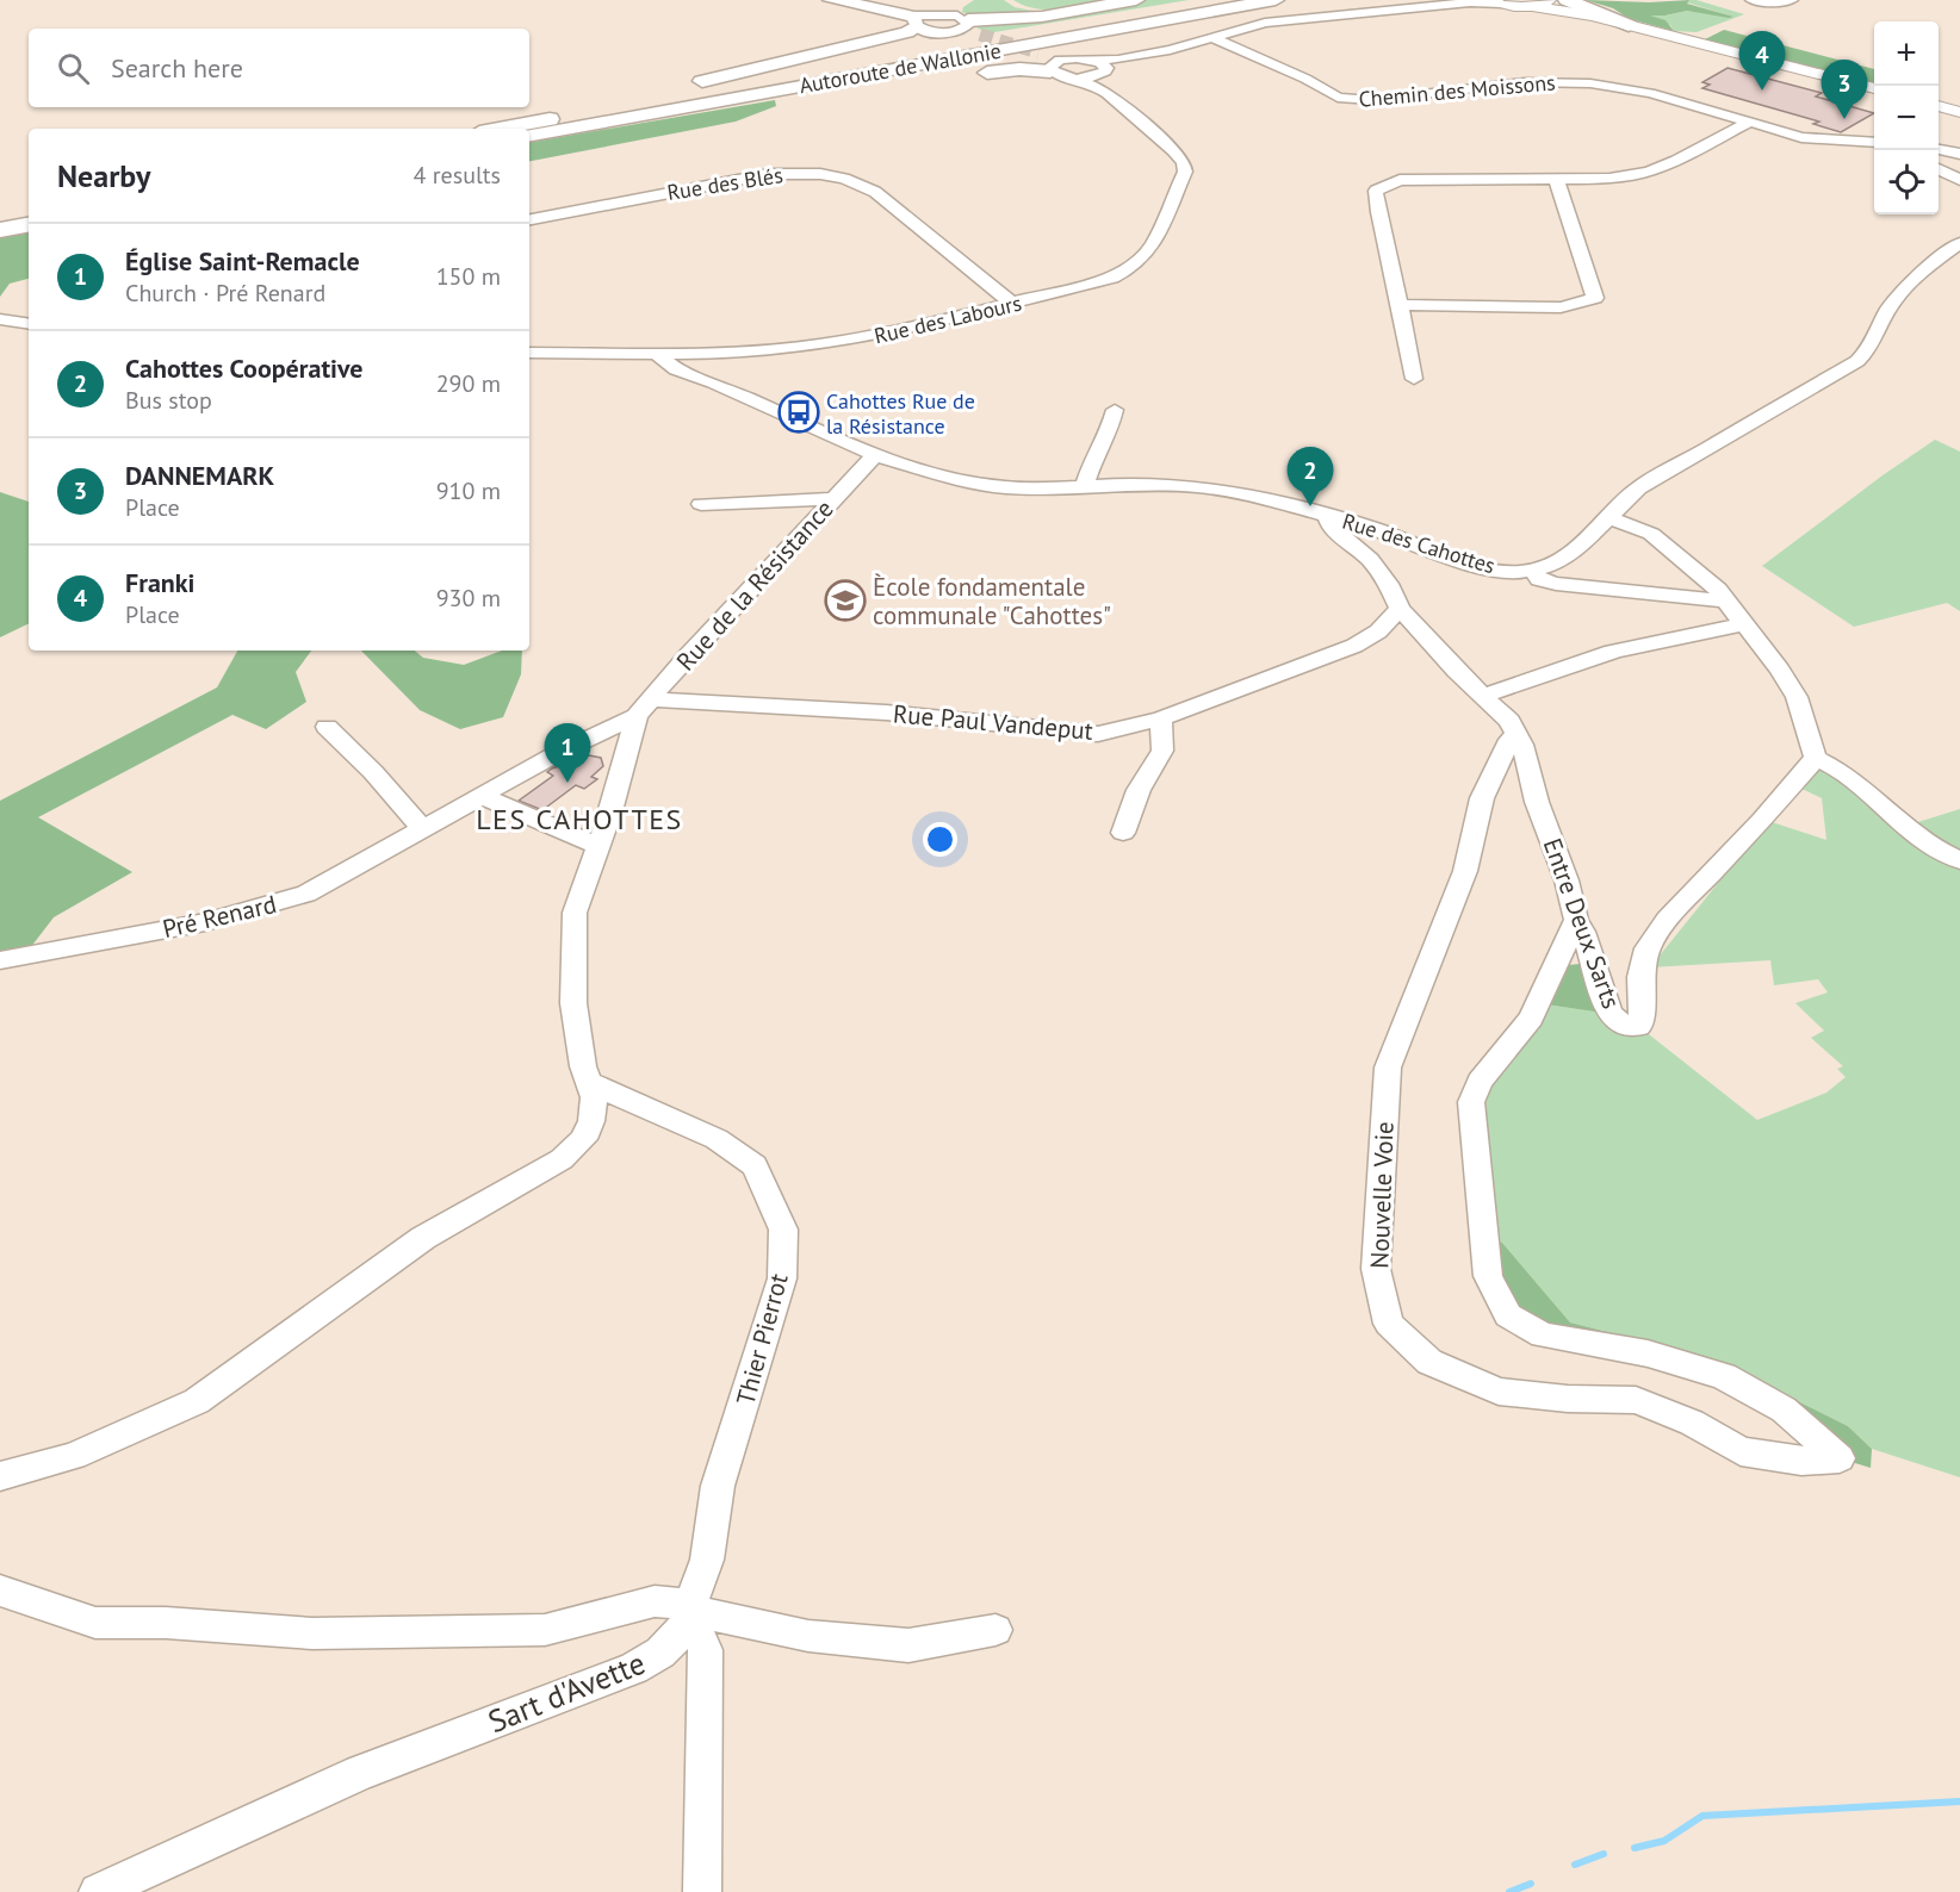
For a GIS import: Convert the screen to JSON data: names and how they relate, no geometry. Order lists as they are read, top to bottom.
{
  "streets": {
    "highway": ["Autoroute de Wallonie"],
    "street": [
      "Chemin des Moissons",
      "Rue des Blés",
      "Rue des Labours",
      "Rue des Cahottes",
      "Rue de la Résistance",
      "Rue Paul Vandeput",
      "Pré Renard",
      "Entre Deux Sarts",
      "Nouvelle Voie",
      "Thier Pierrot",
      "Sart d'Avette"
    ]
  },
  "crossings": [
    ["Rue des Blés", "Rue des Labours"],
    ["Rue des Labours", "Rue des Cahottes"],
    ["Rue des Cahottes", "Rue de la Résistance"],
    ["Rue de la Résistance", "Rue Paul Vandeput"],
    ["Rue de la Résistance", "Pré Renard"],
    ["Rue Paul Vandeput", "Pré Renard"],
    ["Rue Paul Vandeput", "Entre Deux Sarts"],
    ["Entre Deux Sarts", "Nouvelle Voie"],
    ["Thier Pierrot", "Sart d'Avette"]
  ],
  "districts": ["LES CAHOTTES"],
  "places": {
    "bus stop": ["Cahottes Rue de la Résistance"],
    "school or university": ["Ècole fondamentale communale \"Cahottes\""]
  },
  "page": {
    "map_buttons": ["+", "−"],
    "search": "Search here",
    "pins": [
      "4",
      "3",
      "2",
      "1"
    ],
    "heading": ["Nearby", "4 results"],
    "list": [
      {
        "mark": "1",
        "name": "Église Saint-Remacle",
        "note": "Church · Pré Renard",
        "value": "150 m"
      },
      {
        "mark": "2",
        "name": "Cahottes Coopérative",
        "note": "Bus stop",
        "value": "290 m"
      },
      {
        "mark": "3",
        "name": "DANNEMARK",
        "note": "Place",
        "value": "910 m"
      },
      {
        "mark": "4",
        "name": "Franki",
        "note": "Place",
        "value": "930 m"
      }
    ]
  }
}
